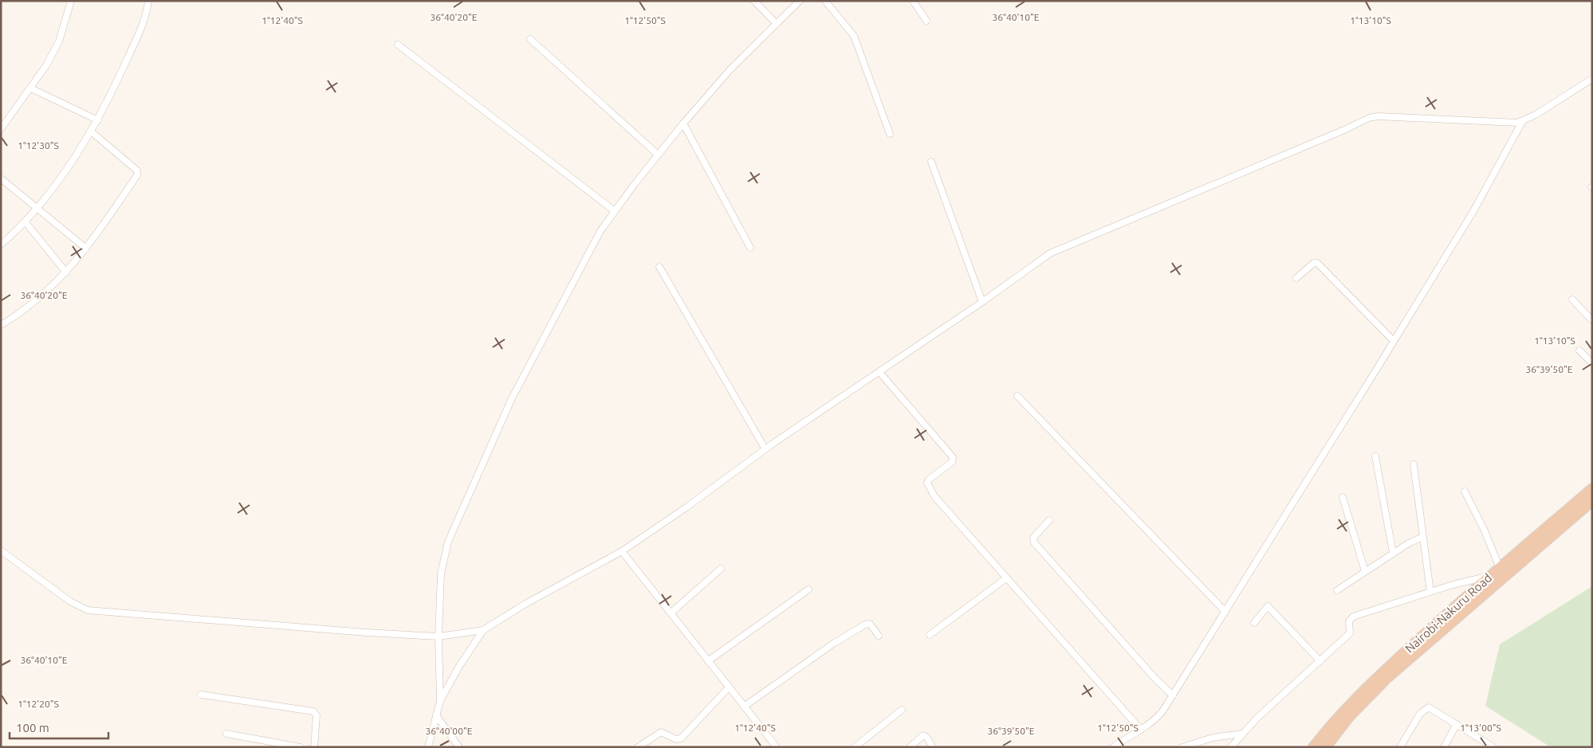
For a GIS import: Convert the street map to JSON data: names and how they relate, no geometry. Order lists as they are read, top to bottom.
{
  "streets": {
    "highway": ["Nairobi-Nakuru Road"]
  },
  "scale_bar": "100 m",
  "coordinates": [
    "36°40'20\"E",
    "36°40'10\"E",
    "1°12'40\"S",
    "1°12'50\"S",
    "1°13'10\"S",
    "1°12'30\"S",
    "36°39'50\"E",
    "1°12'20\"S",
    "1°13'00\"S",
    "36°40'00\"E"
  ]
}
